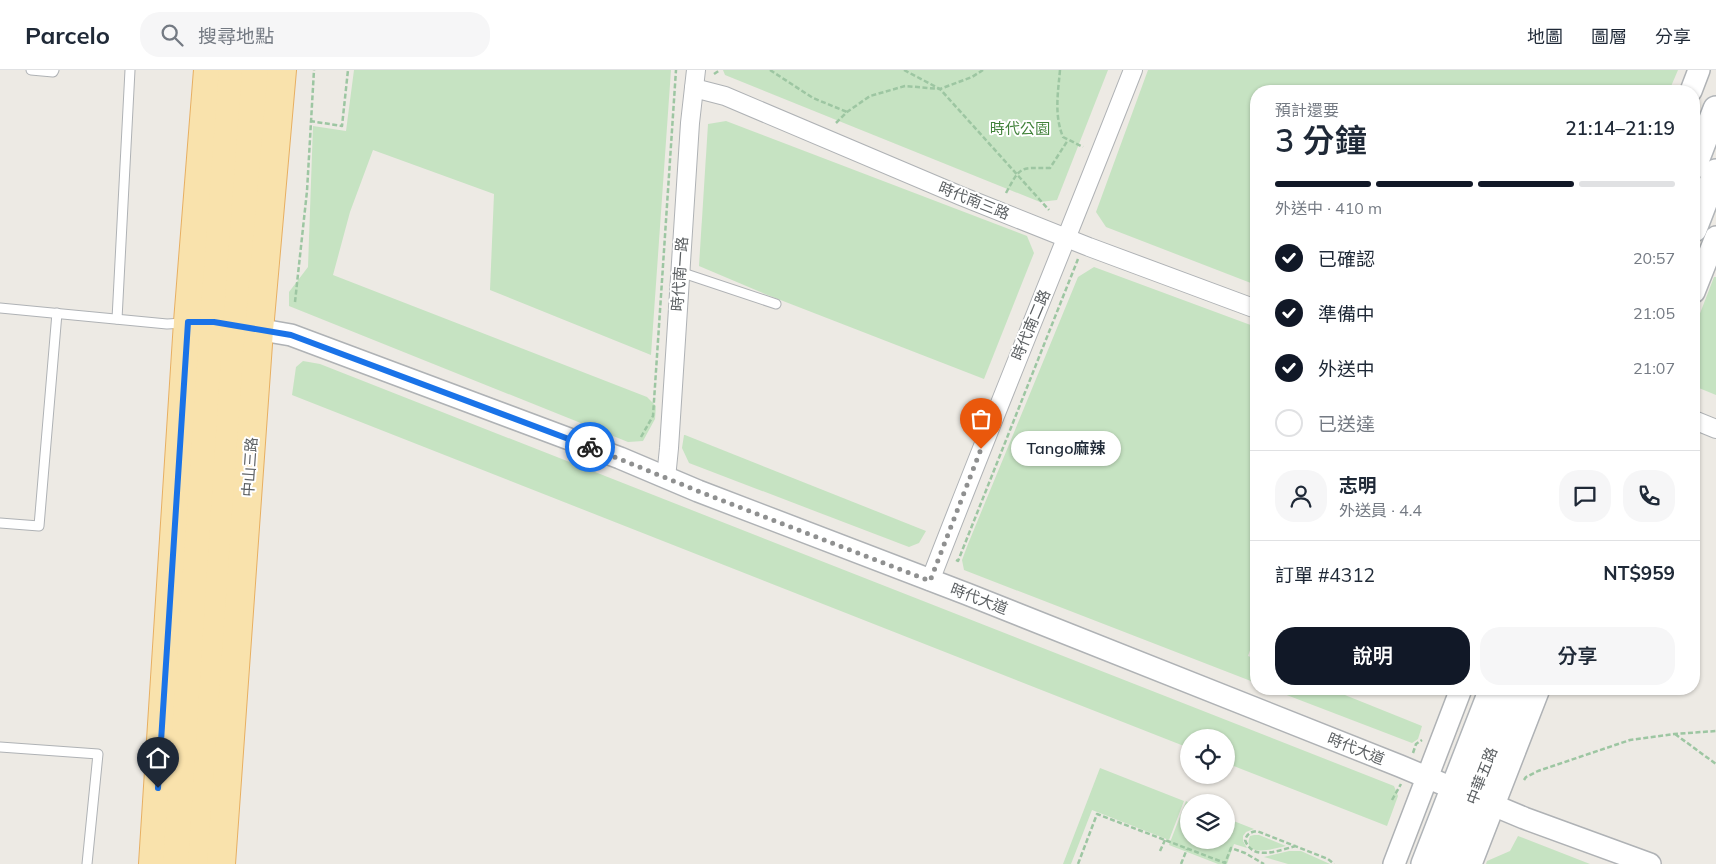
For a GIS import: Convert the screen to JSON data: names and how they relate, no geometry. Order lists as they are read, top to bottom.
{
  "streets": {
    "main road": ["中山三路", "中華五路"],
    "street": [
      "時代南三路",
      "時代南一路",
      "時代南二路",
      "時代大道"
    ]
  },
  "crossings": [
    ["時代南三路", "時代南一路"],
    ["時代南三路", "時代南二路"],
    ["時代南一路", "時代大道"],
    ["時代南二路", "時代大道"],
    ["中山三路", "時代大道"],
    ["時代大道", "中華五路"]
  ],
  "parks": ["時代公園"],
  "places": ["Tango麻辣"],
  "page": {
    "header": "Parcelo",
    "search": "搜尋地點",
    "nav": ["地圖", "圖層", "分享"],
    "heading": ["3 分鐘", "預計還要", "21:14–21:19"],
    "panel": [
      "志明",
      "外送員 · 4.4",
      "訂單 #4312",
      "NT$959"
    ],
    "bar": "外送中 · 410 m",
    "list": [
      ["已確認", "20:57"],
      ["準備中", "21:05"],
      ["外送中", "21:07"],
      "已送達"
    ],
    "bubble": "Tango麻辣",
    "buttons": ["說明", "分享"]
  }
}
